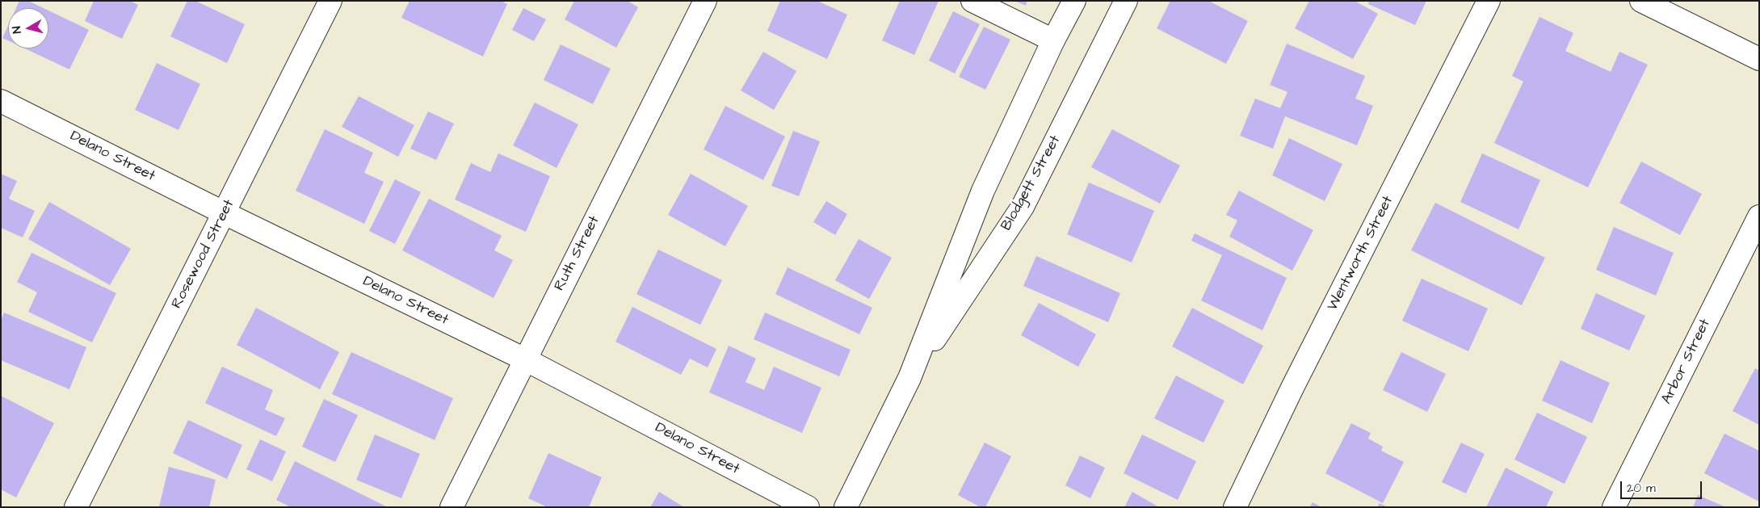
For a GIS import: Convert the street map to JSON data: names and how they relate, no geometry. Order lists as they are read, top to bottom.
{
  "streets": {
    "street": [
      "Delano Street",
      "Blodgett Street",
      "Ruth Street",
      "Wentworth Street",
      "Rosewood Street",
      "Arbor Street"
    ]
  },
  "crossings": [
    ["Delano Street", "Ruth Street"],
    ["Delano Street", "Rosewood Street"]
  ],
  "scale_bar": "20 m",
  "north": "left"
}
